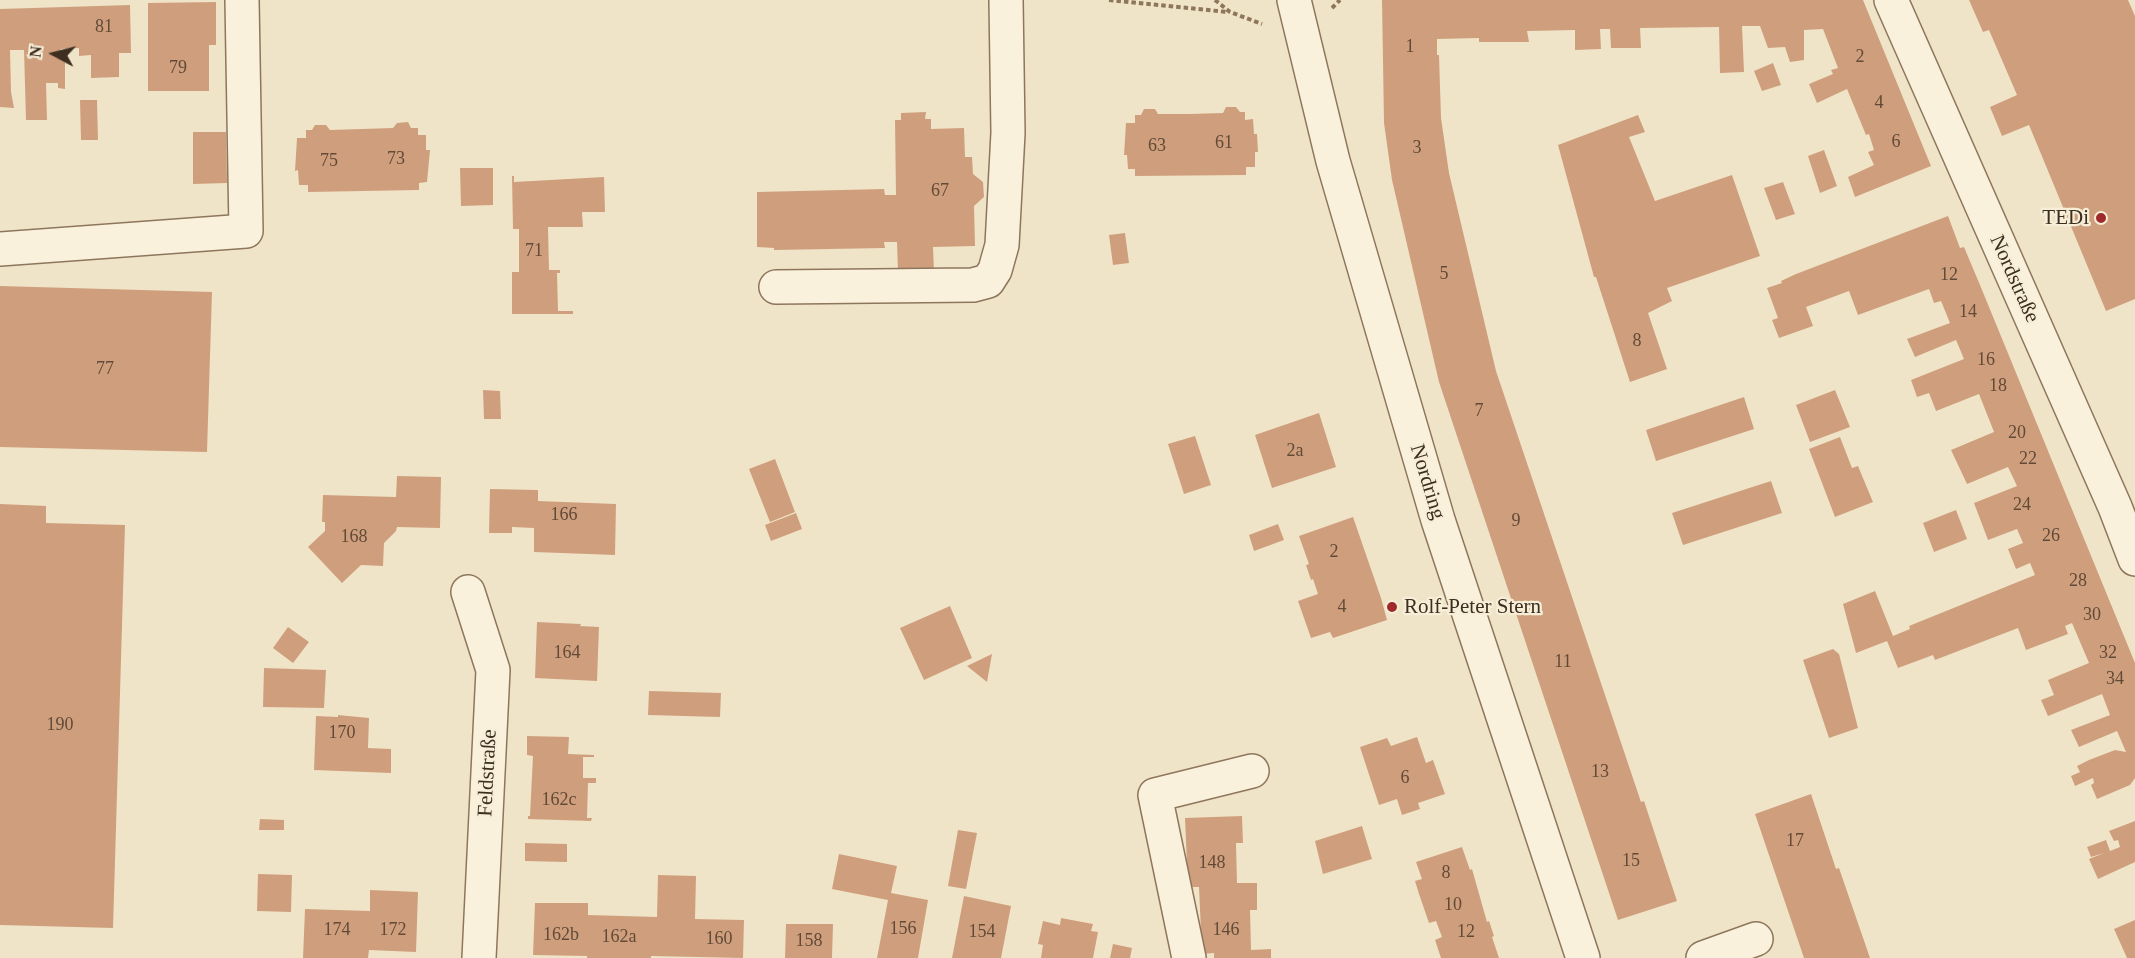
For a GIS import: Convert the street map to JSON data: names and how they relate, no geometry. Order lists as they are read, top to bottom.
{
  "streets": {
    "street": ["Nordstraße", "Nordring", "Feldstraße"]
  },
  "places": ["TEDi", "Rolf-Peter Stern"],
  "house_numbers": [
    "81",
    "1",
    "2",
    "79",
    "4",
    "6",
    "61",
    "63",
    "3",
    "73",
    "75",
    "67",
    "71",
    "5",
    "12",
    "14",
    "8",
    "16",
    "77",
    "18",
    "7",
    "20",
    "2a",
    "22",
    "24",
    "166",
    "9",
    "26",
    "168",
    "2",
    "28",
    "4",
    "30",
    "164",
    "32",
    "11",
    "34",
    "190",
    "170",
    "13",
    "6",
    "162c",
    "17",
    "15",
    "148",
    "8",
    "10",
    "156",
    "174",
    "172",
    "146",
    "154",
    "12",
    "162b",
    "162a",
    "160",
    "158"
  ],
  "north": "left"
}
